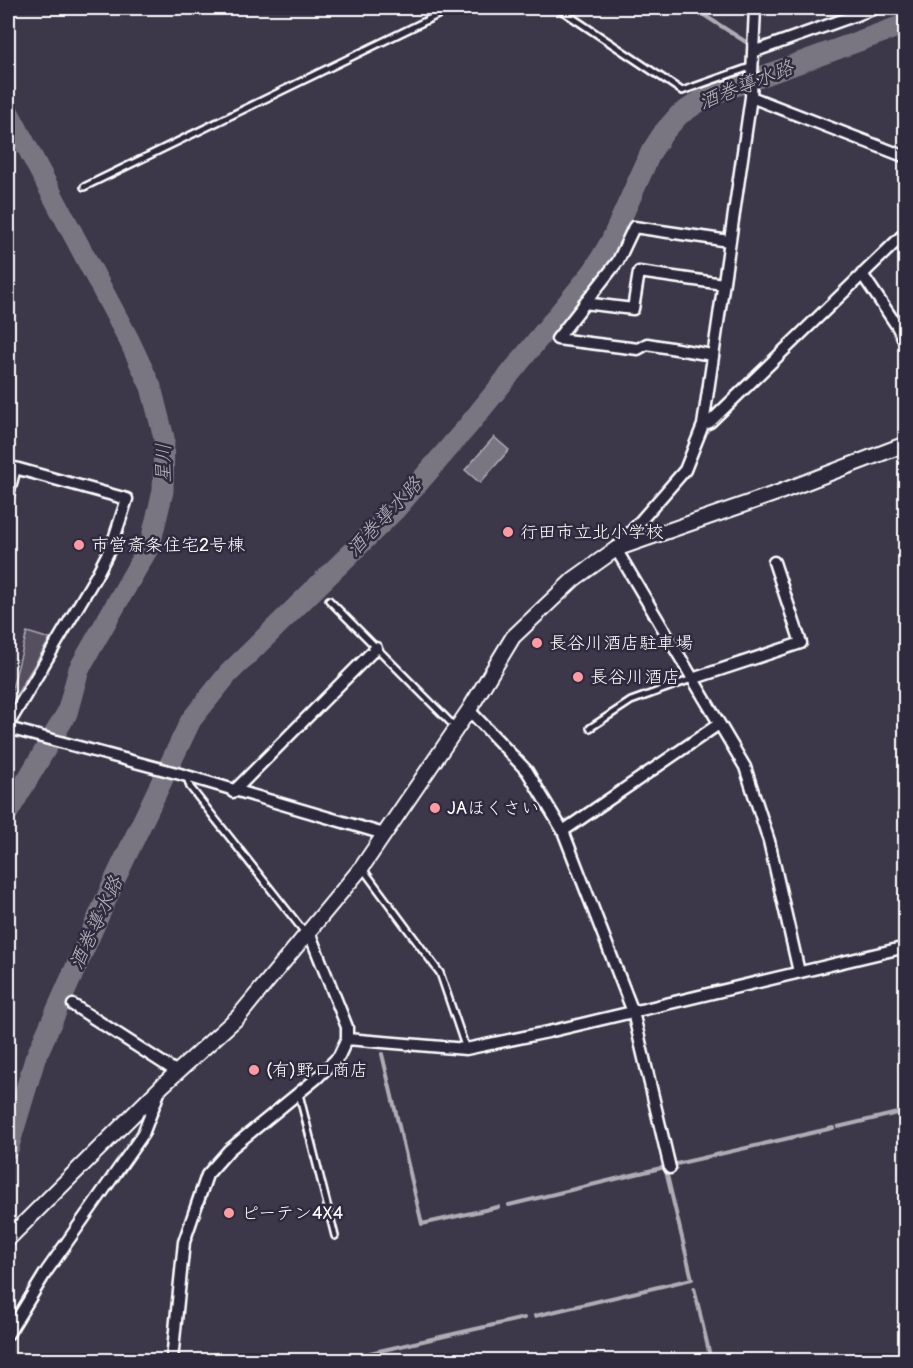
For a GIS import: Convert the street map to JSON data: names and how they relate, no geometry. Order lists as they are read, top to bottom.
{
  "water": ["酒巻導水路", "星川"],
  "places": [
    "行田市立北小学校",
    "市営斎条住宅2号棟",
    "長谷川酒店駐車場",
    "長谷川酒店",
    "JAほくさい",
    "(有)野口商店",
    "ピーテン4X4"
  ]
}
